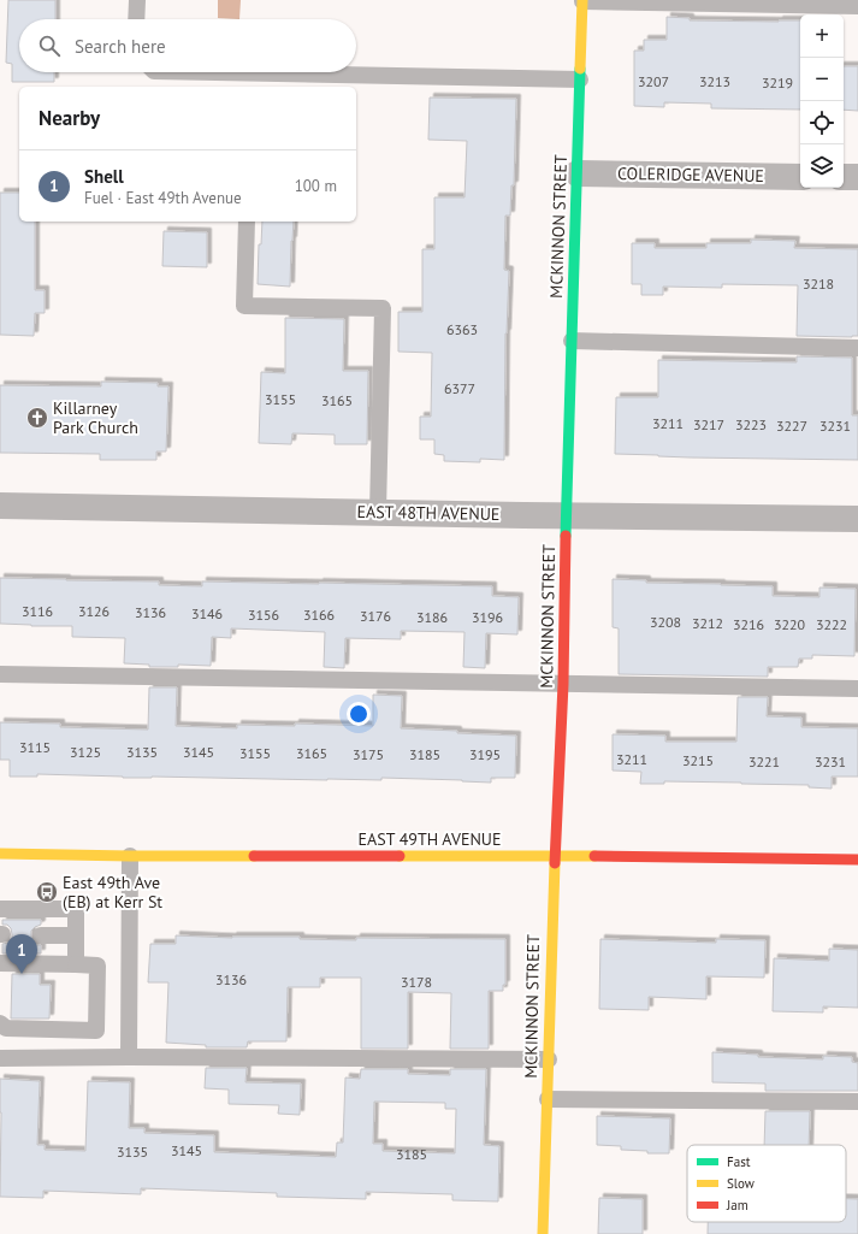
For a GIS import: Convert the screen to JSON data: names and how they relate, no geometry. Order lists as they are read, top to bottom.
{
  "streets": {
    "street": [
      "COLERIDGE AVENUE",
      "MCKINNON STREET",
      "EAST 48TH AVENUE",
      "EAST 49TH AVENUE"
    ]
  },
  "crossings": [
    ["COLERIDGE AVENUE", "MCKINNON STREET"],
    ["MCKINNON STREET", "EAST 48TH AVENUE"],
    ["MCKINNON STREET", "EAST 49TH AVENUE"]
  ],
  "places": {
    "church": ["Killarney Park Church"],
    "bus stop": ["East 49th Ave (EB) at Kerr St"]
  },
  "house_numbers": [
    "3207",
    "3213",
    "3219",
    "3218",
    "6363",
    "6377",
    "3155",
    "3165",
    "3211",
    "3217",
    "3223",
    "3227",
    "3231",
    "3116",
    "3126",
    "3136",
    "3146",
    "3156",
    "3166",
    "3176",
    "3186",
    "3196",
    "3208",
    "3212",
    "3216",
    "3220",
    "3222",
    "3115",
    "3125",
    "3135",
    "3145",
    "3155",
    "3165",
    "3175",
    "3185",
    "3195",
    "3211",
    "3215",
    "3221",
    "3231",
    "3136",
    "3178",
    "3145",
    "3135",
    "3185"
  ],
  "legend": ["Fast", "Slow", "Jam"],
  "page": {
    "map_buttons": ["+", "−"],
    "search": "Search here",
    "heading": "Nearby",
    "list": [
      {
        "mark": "1",
        "name": "Shell",
        "note": "Fuel · East 49th Avenue",
        "value": "100 m"
      }
    ],
    "pins": "1"
  }
}
